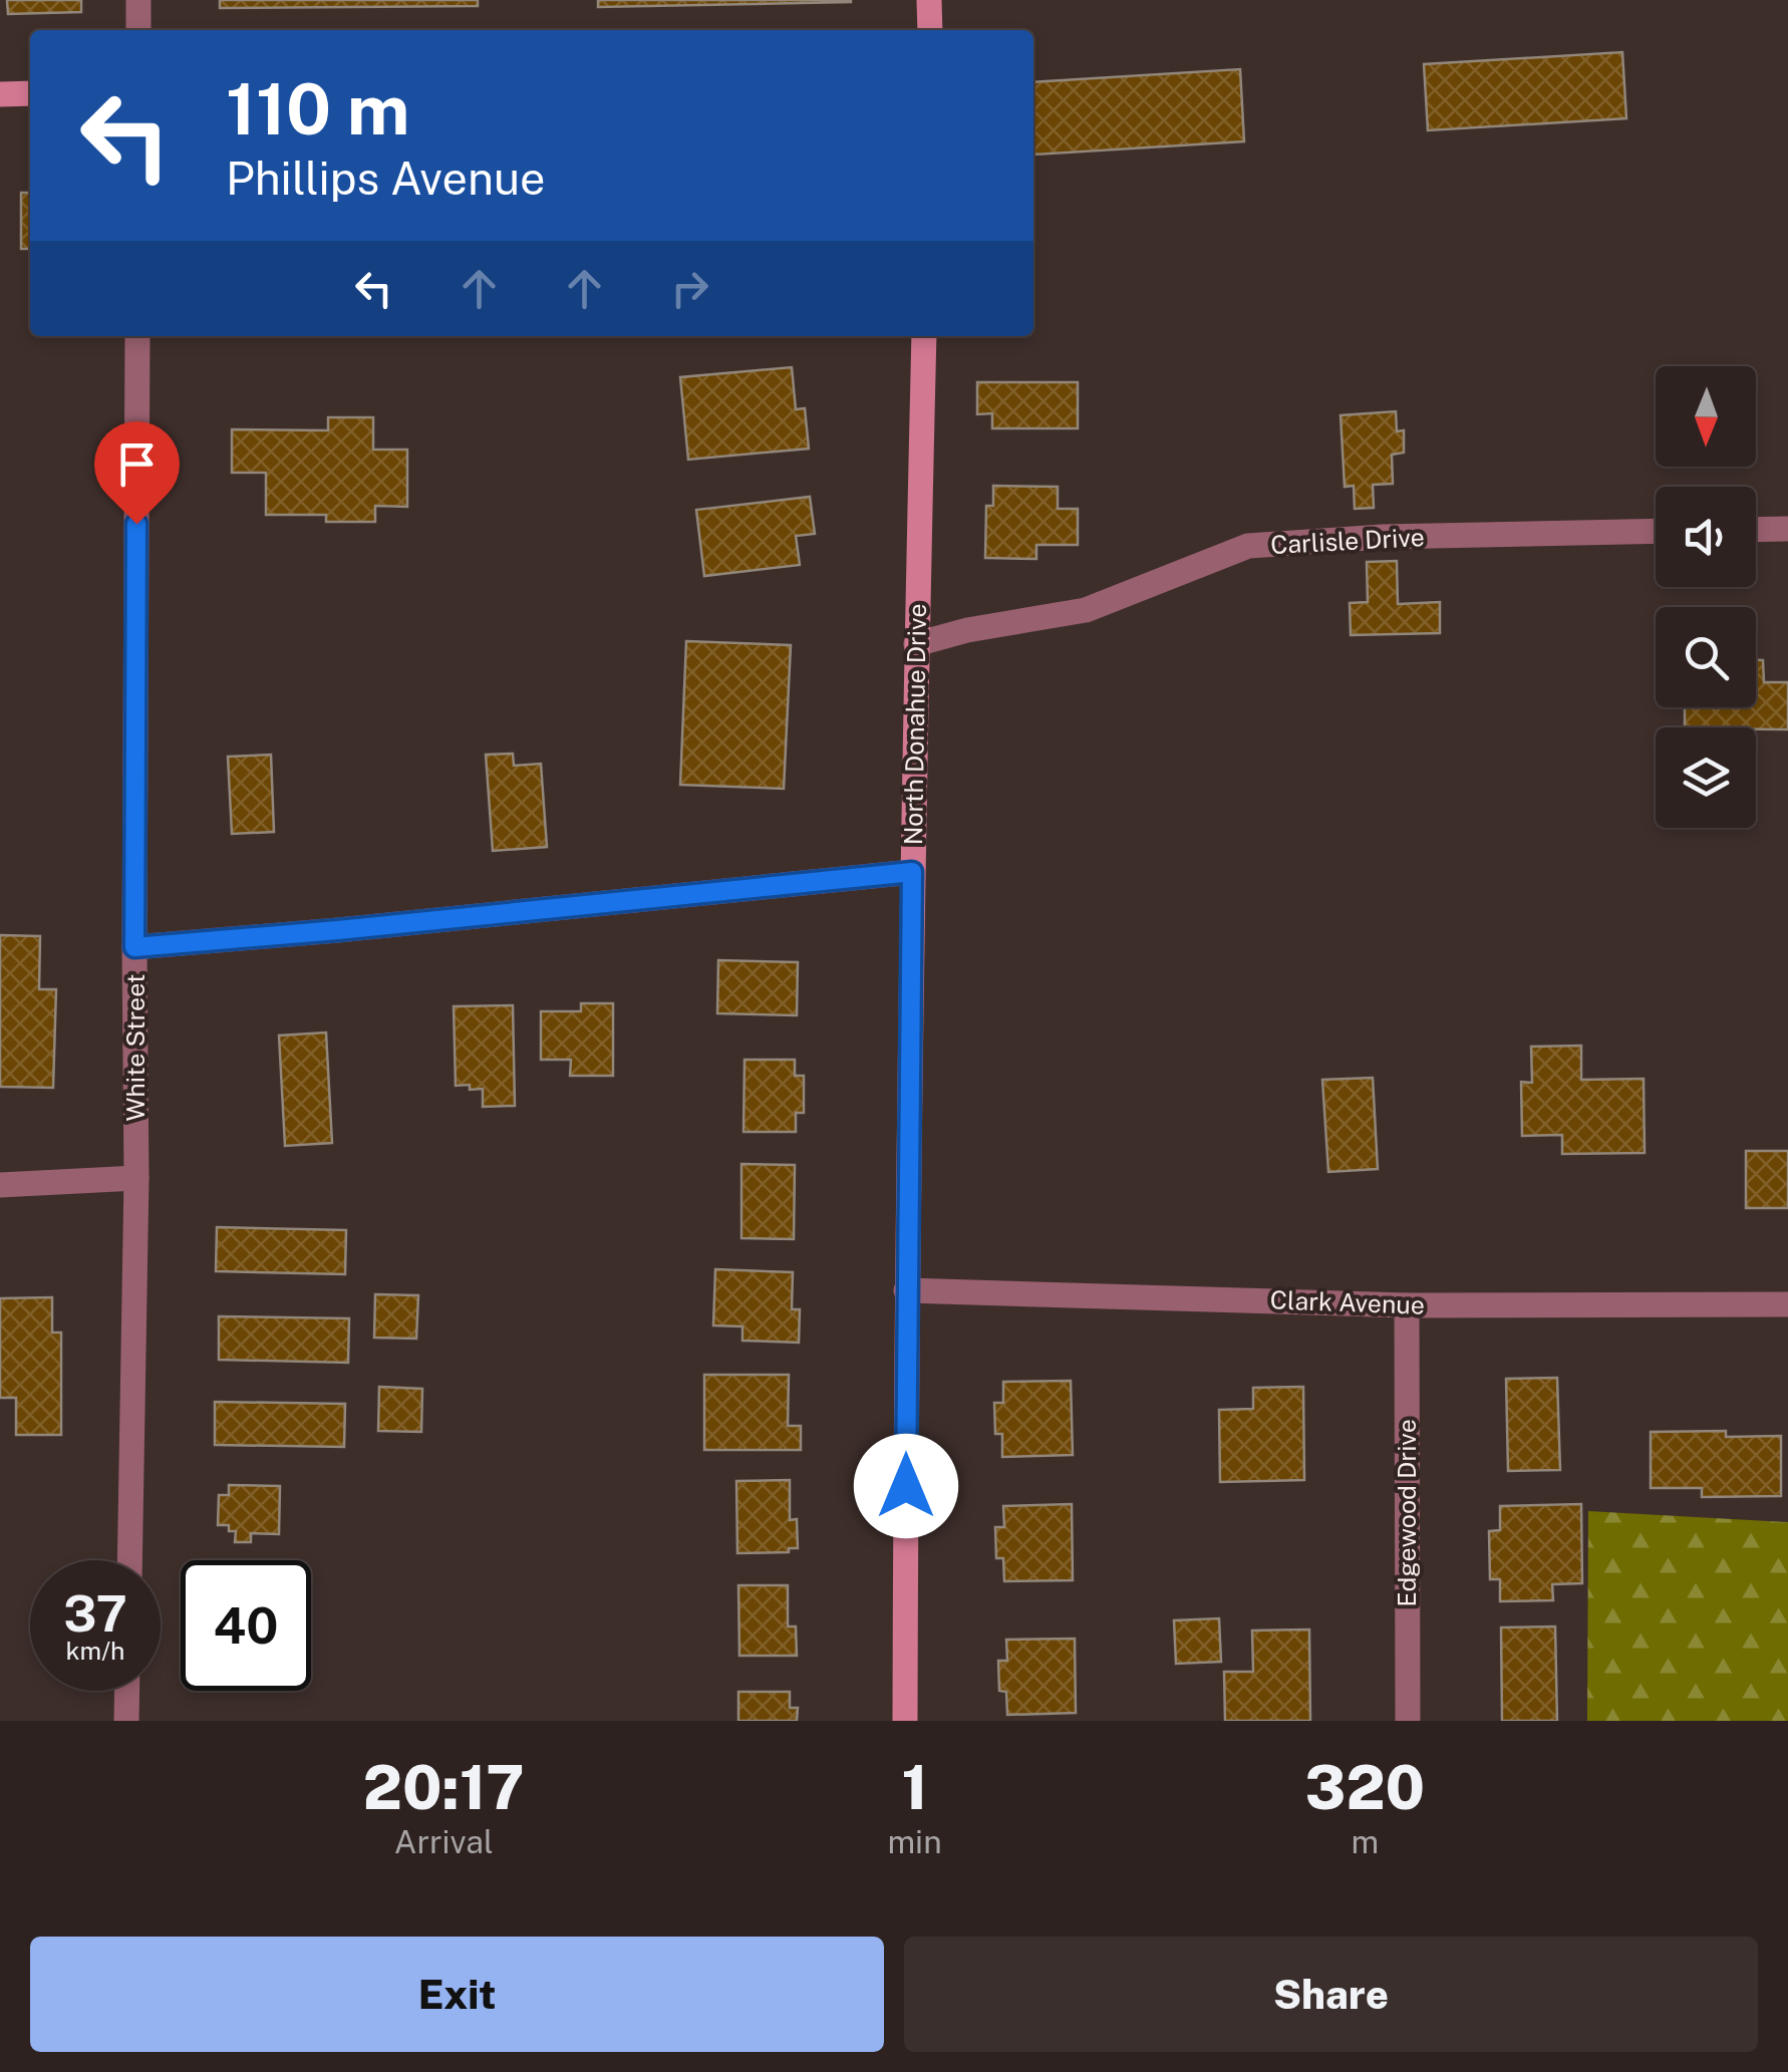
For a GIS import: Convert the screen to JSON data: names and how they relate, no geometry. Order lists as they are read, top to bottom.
{
  "streets": {
    "street": [
      "Carlisle Drive",
      "North Donahue Drive",
      "White Street",
      "Clark Avenue",
      "Edgewood Drive"
    ]
  },
  "crossings": [
    ["Carlisle Drive", "North Donahue Drive"],
    ["North Donahue Drive", "Clark Avenue"],
    ["Clark Avenue", "Edgewood Drive"]
  ],
  "north": "bottom",
  "page": {
    "turn": ["110 m", "Phillips Avenue"],
    "speed": "37 km/h",
    "limit": "40",
    "eta": [
      "20:17",
      "Arrival",
      "1",
      "min",
      "320",
      "m"
    ],
    "buttons": ["Exit", "Share"]
  }
}
